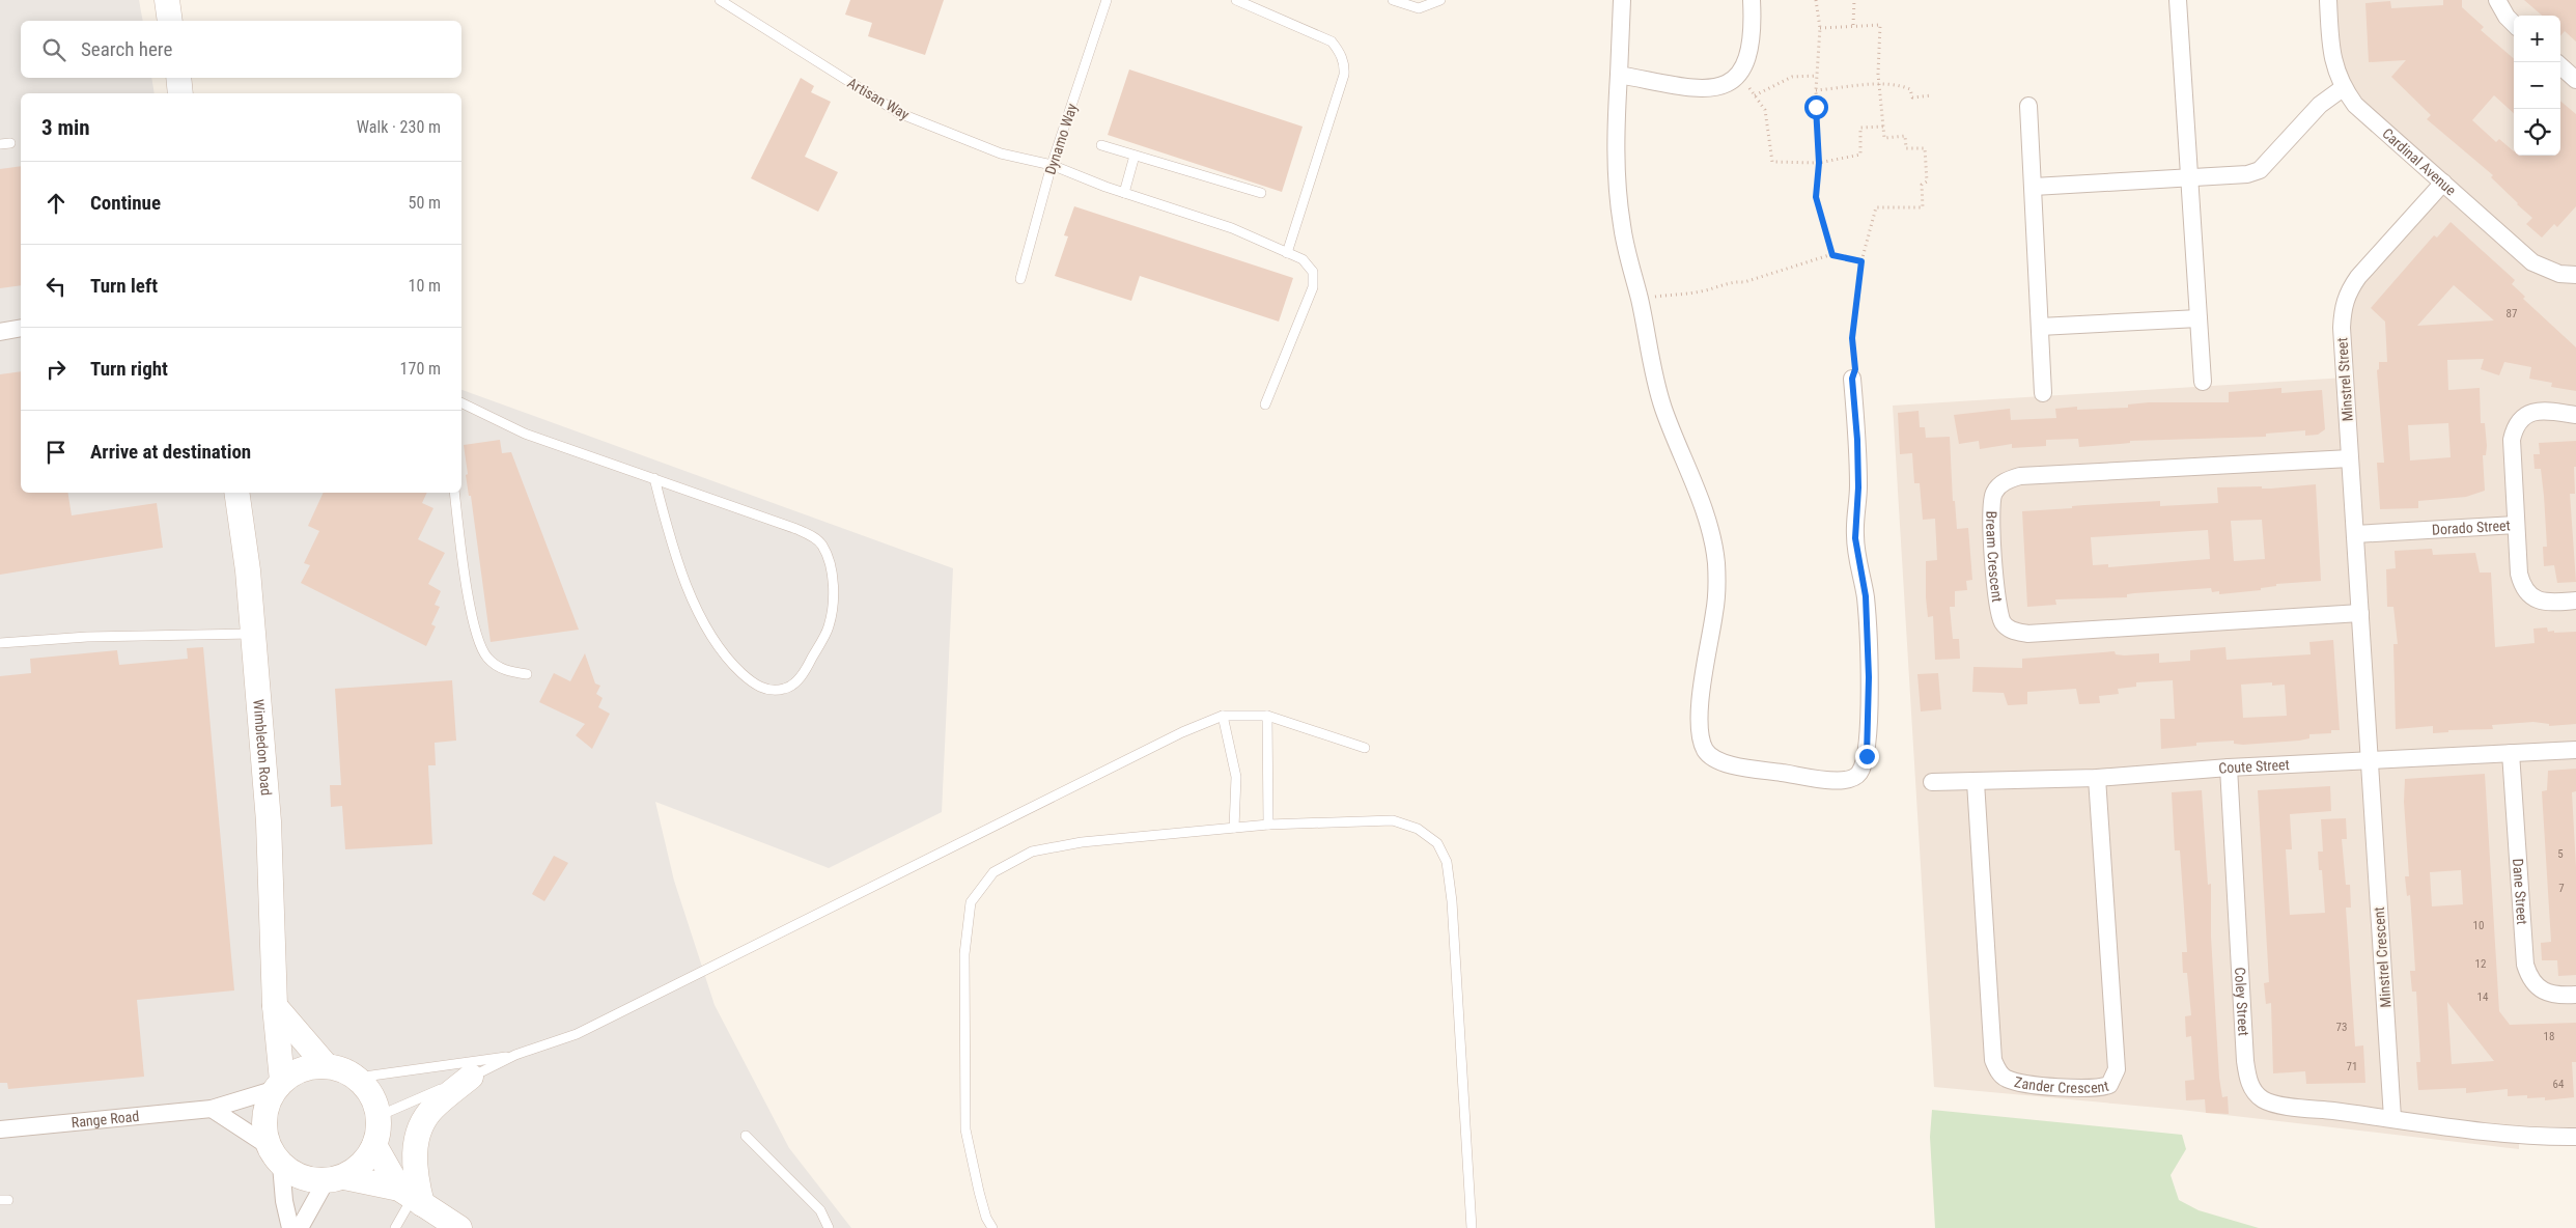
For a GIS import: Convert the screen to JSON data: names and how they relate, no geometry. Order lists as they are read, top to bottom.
{
  "streets": {
    "main road": ["Wimbledon Road"],
    "street": [
      "Cardinal Avenue",
      "Minstrel Street",
      "Dorado Street",
      "Bream Crescent",
      "Coute Street",
      "Dane Street",
      "Minstrel Crescent",
      "Coley Street",
      "Zander Crescent",
      "Range Road"
    ],
    "lane": ["Artisan Way", "Dynamo Way"]
  },
  "crossings": [
    ["Artisan Way", "Dynamo Way"],
    ["Cardinal Avenue", "Minstrel Street"],
    ["Minstrel Street", "Dorado Street"],
    ["Minstrel Street", "Bream Crescent"],
    ["Minstrel Street", "Minstrel Crescent"],
    ["Bream Crescent", "Minstrel Crescent"],
    ["Wimbledon Road", "Range Road"],
    ["Coute Street", "Dane Street"],
    ["Coute Street", "Minstrel Crescent"],
    ["Coute Street", "Coley Street"],
    ["Coute Street", "Zander Crescent"],
    ["Minstrel Crescent", "Coley Street"]
  ],
  "house_numbers": [
    "87",
    "5",
    "7",
    "10",
    "12",
    "14",
    "73",
    "18",
    "71",
    "64"
  ],
  "page": {
    "map_buttons": ["+", "−"],
    "search": "Search here",
    "heading": ["3 min", "Walk · 230 m"],
    "list": [
      ["Continue", "50 m"],
      ["Turn left", "10 m"],
      ["Turn right", "170 m"],
      "Arrive at destination"
    ]
  }
}
